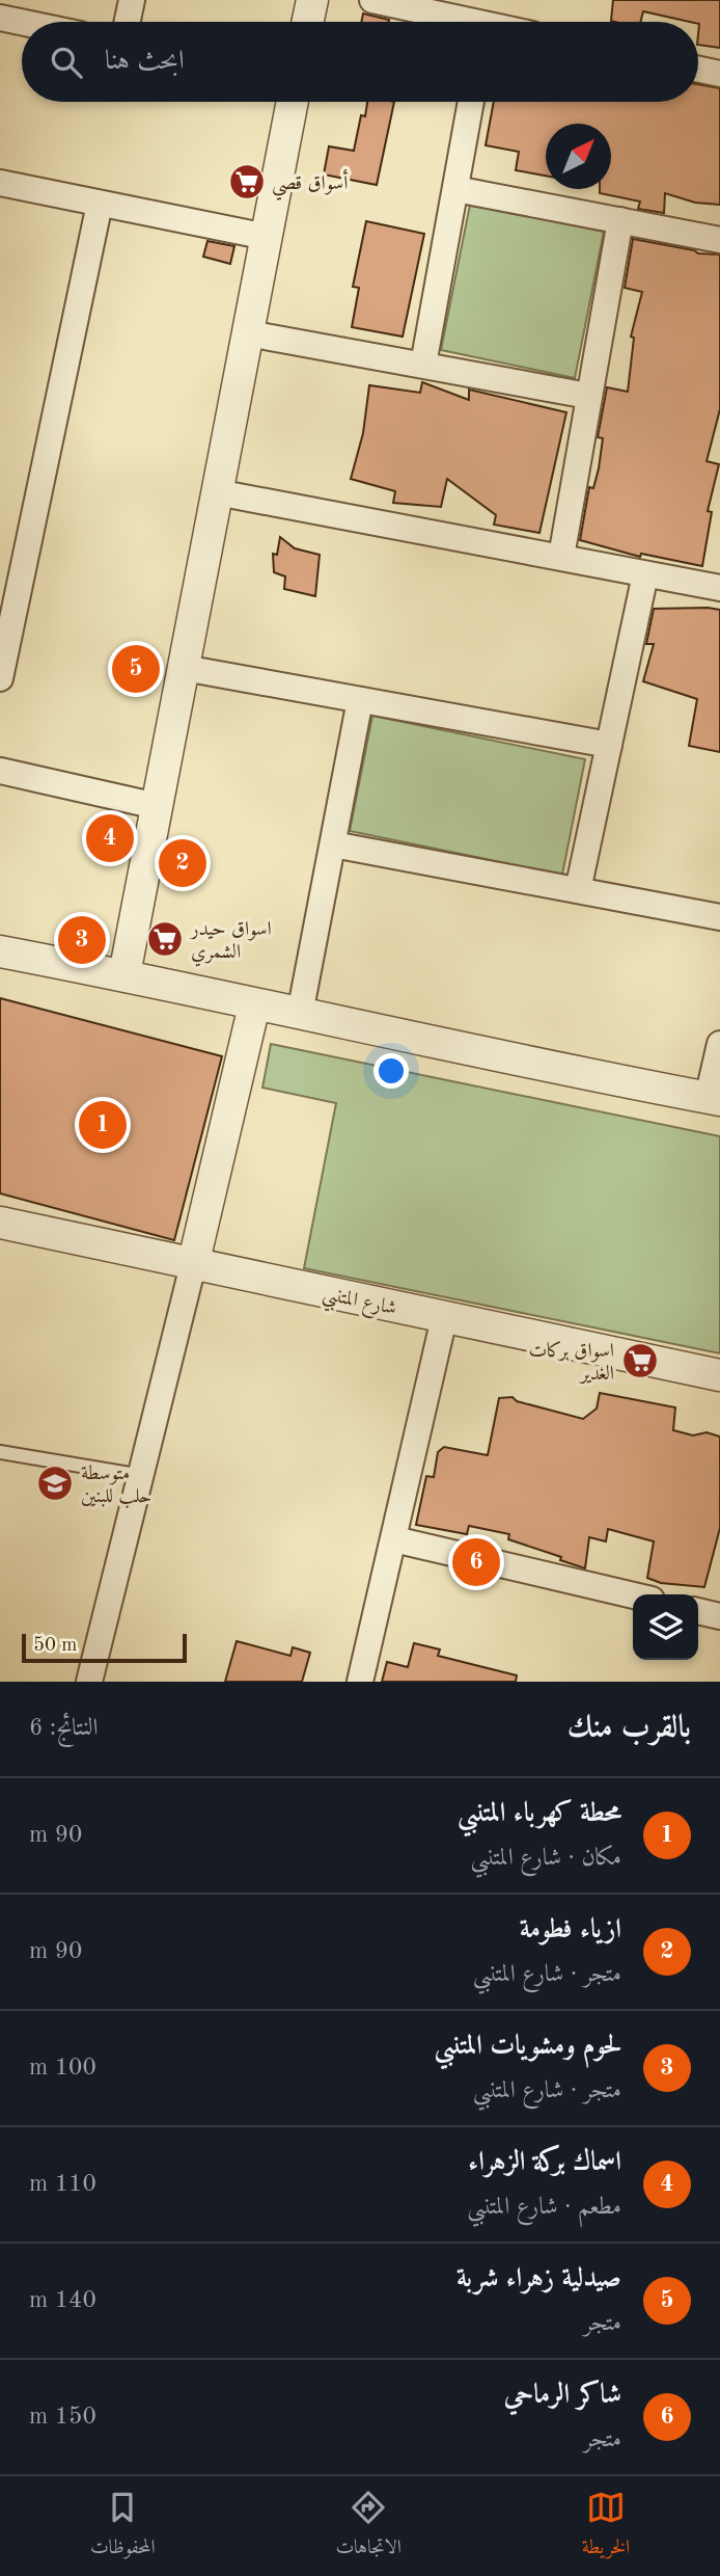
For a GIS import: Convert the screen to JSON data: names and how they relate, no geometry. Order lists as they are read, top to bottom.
{
  "streets": {
    "street": ["شارع المتنبي"]
  },
  "places": {
    "supermarket": ["أسواق قصي", "اسواق حيدر الشمري", "اسواق بركات الغدير"],
    "school or university": ["متوسطة حلب للبنين"]
  },
  "scale_bar": "50 m",
  "north": "top right",
  "page": {
    "search": "ابحث هنا",
    "pins": [
      "5",
      "4",
      "2",
      "3",
      "1",
      "6"
    ],
    "scale": "50 m",
    "heading": ["بالقرب منك", "النتائج: 6"],
    "list": [
      {
        "mark": "1",
        "name": "محطة كهرباء المتنبي",
        "note": "مكان · شارع المتنبي",
        "value": "90 m"
      },
      {
        "mark": "2",
        "name": "ازياء فطومة",
        "note": "متجر · شارع المتنبي",
        "value": "90 m"
      },
      {
        "mark": "3",
        "name": "لحوم ومشويات المتنبي",
        "note": "متجر · شارع المتنبي",
        "value": "100 m"
      },
      {
        "mark": "4",
        "name": "اسماك بركة الزهراء",
        "note": "مطعم · شارع المتنبي",
        "value": "110 m"
      },
      {
        "mark": "5",
        "name": "صيدلية زهراء شربة",
        "note": "متجر",
        "value": "140 m"
      },
      {
        "mark": "6",
        "name": "شاكر الرماحي",
        "note": "متجر",
        "value": "150 m"
      }
    ],
    "nav": ["الخريطة", "الاتجاهات", "المحفوظات"]
  }
}
